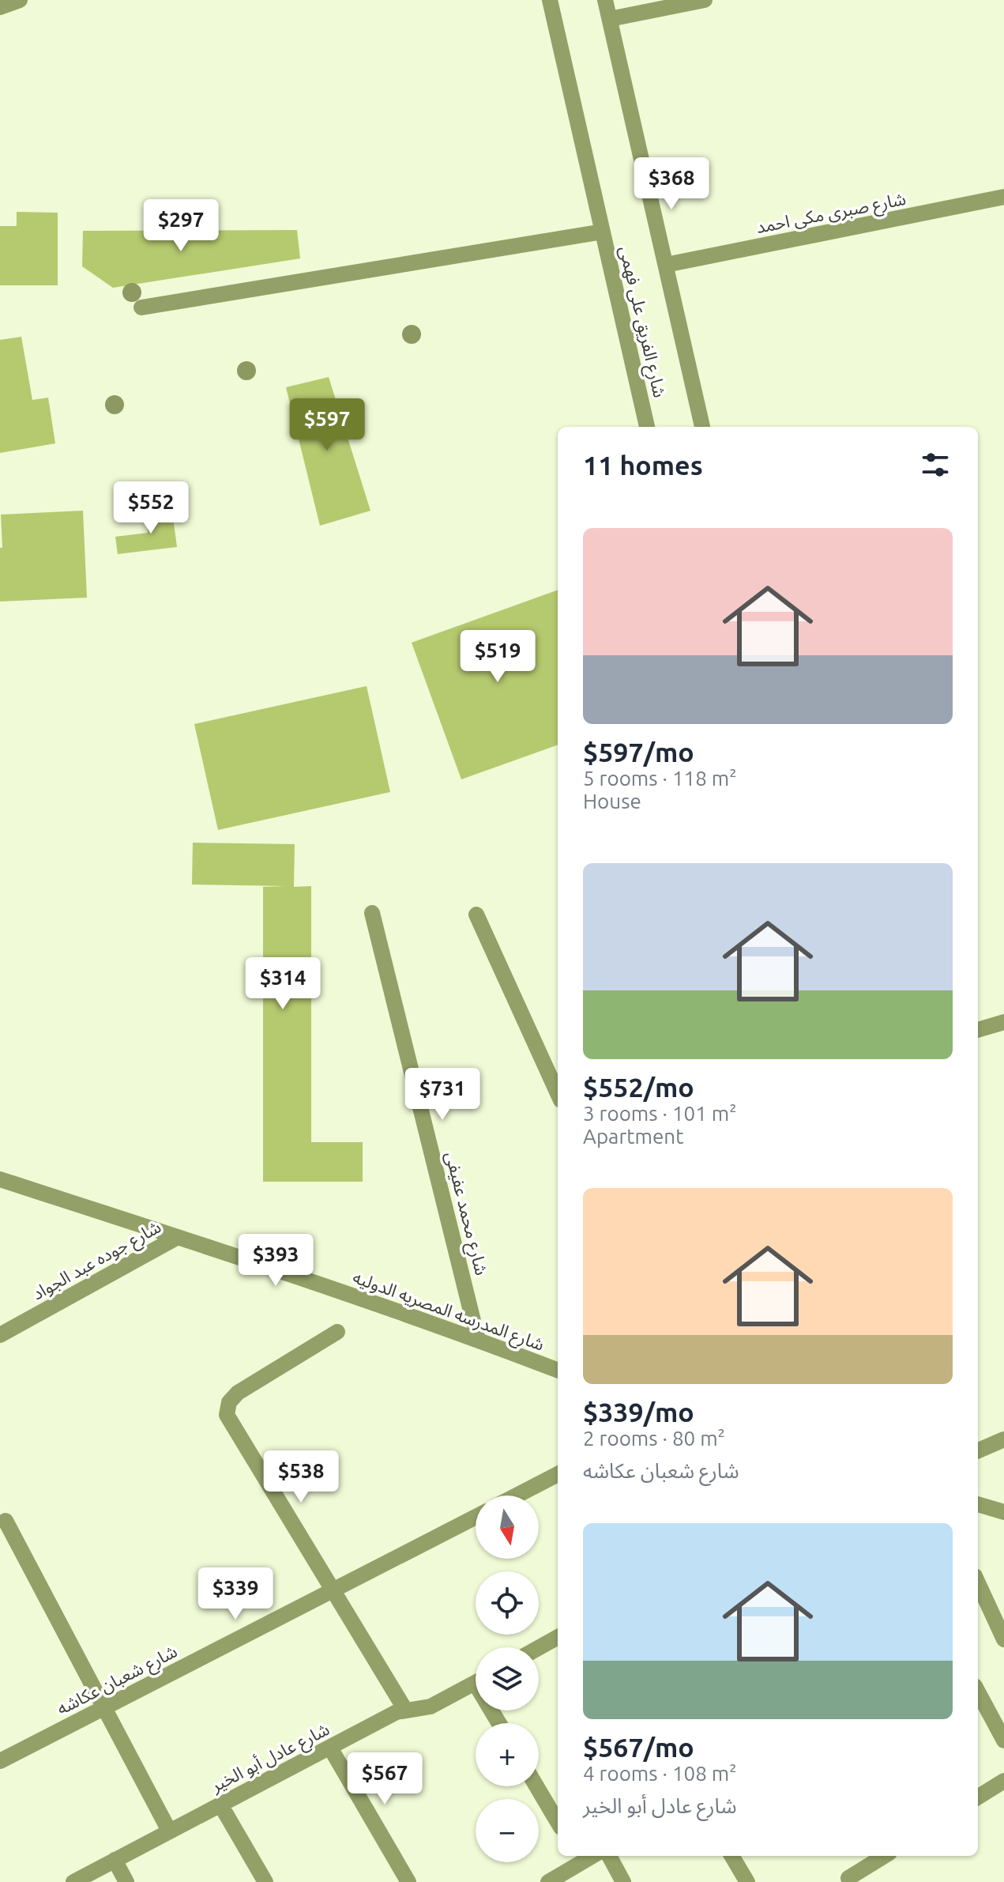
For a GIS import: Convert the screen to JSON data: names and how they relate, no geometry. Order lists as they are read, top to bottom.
{
  "streets": {
    "street": [
      "شارع صبرى مكى احمد",
      "شارع الفريق على فهمى",
      "شارع محمد عفيفى",
      "شارع جوده عبد الجواد",
      "شارع المدرسه المصريه الدوليه",
      "شارع شعبان عكاشه",
      "شارع عادل أبو الخير"
    ]
  },
  "crossings": [
    ["شارع صبرى مكى احمد", "شارع الفريق على فهمى"],
    ["شارع محمد عفيفى", "شارع المدرسه المصريه الدوليه"],
    ["شارع جوده عبد الجواد", "شارع المدرسه المصريه الدوليه"]
  ],
  "north": "bottom",
  "page": {
    "price": [
      "$368",
      "$297",
      "$597",
      "$552",
      "$519",
      "$314",
      "$731",
      "$393",
      "$538",
      "$339",
      "$567"
    ],
    "heading": "11 homes",
    "list": [
      {
        "name": "$597/mo",
        "note": "5 rooms · 118 m² · House"
      },
      {
        "name": "$552/mo",
        "note": "3 rooms · 101 m² · Apartment"
      },
      {
        "name": "$339/mo",
        "note": "2 rooms · 80 m² · شارع شعبان عكاشه"
      },
      {
        "name": "$567/mo",
        "note": "4 rooms · 108 m² · شارع عادل أبو الخير"
      }
    ],
    "map_buttons": ["+", "−"]
  }
}
